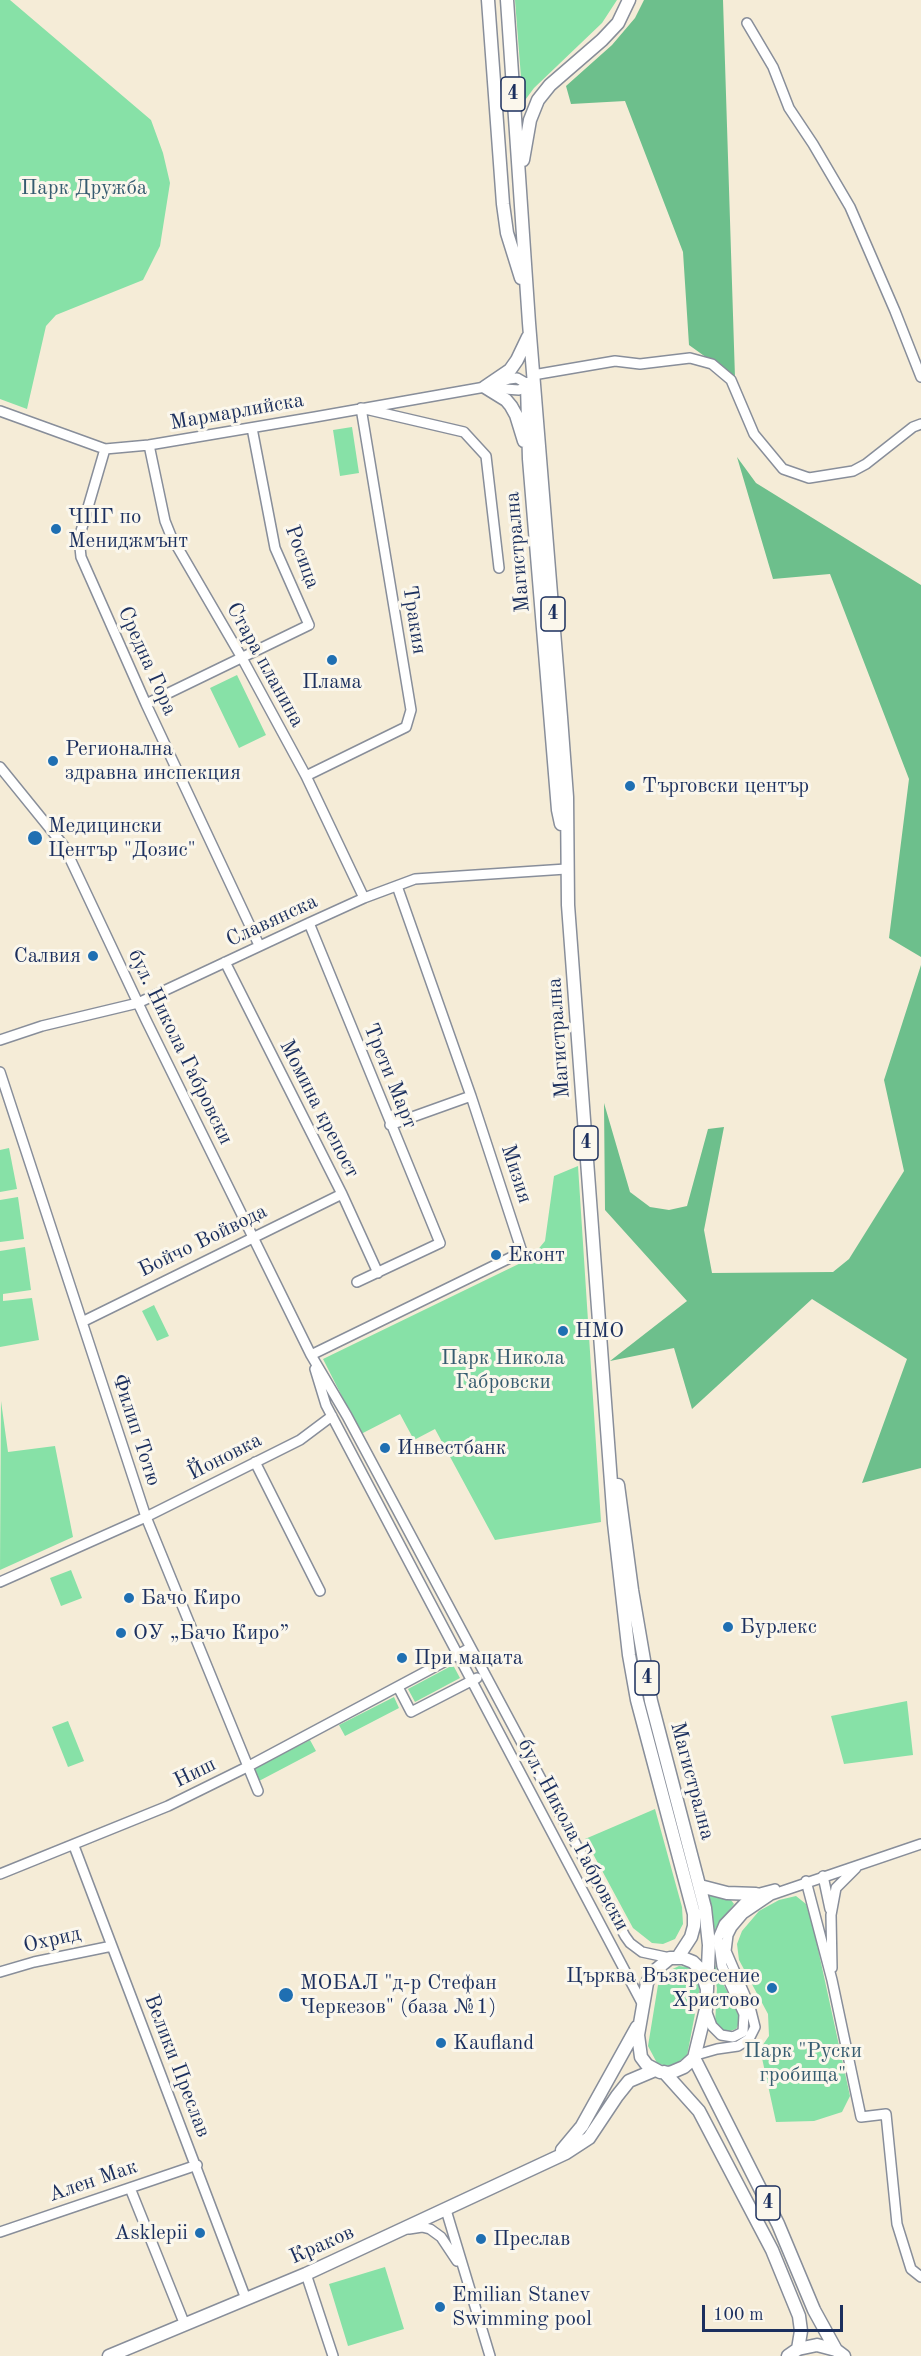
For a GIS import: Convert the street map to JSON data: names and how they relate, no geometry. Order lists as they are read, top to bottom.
{
  "streets": {
    "main road": ["4", "Магистрална", "Краков"],
    "street": [
      "Мармарлийска",
      "Росица",
      "Тракия",
      "Средна Гора",
      "Стара планина",
      "Славянска",
      "бул. Никола Габровски",
      "Трети Март",
      "Момина крепост",
      "Мизия",
      "Бойчо Войвода",
      "Филип Тотю",
      "Йоновка",
      "Ниш",
      "Охрид",
      "Велики Преслав",
      "Ален Мак"
    ]
  },
  "crossings": [
    ["4", "Магистрална"],
    ["4", "бул. Никола Габровски"],
    ["4", "Краков"],
    ["Мармарлийска", "Магистрална"],
    ["Мармарлийска", "Росица"],
    ["Мармарлийска", "Тракия"],
    ["Мармарлийска", "Средна Гора"],
    ["Мармарлийска", "Стара планина"],
    ["Магистрална", "Славянска"],
    ["Магистрална", "бул. Никола Габровски"],
    ["Магистрална", "Краков"],
    ["Росица", "Стара планина"],
    ["Тракия", "Стара планина"],
    ["Средна Гора", "Славянска"],
    ["Стара планина", "Славянска"],
    ["Славянска", "бул. Никола Габровски"],
    ["Славянска", "Трети Март"],
    ["Славянска", "Момина крепост"],
    ["Славянска", "Мизия"],
    ["бул. Никола Габровски", "Мизия"],
    ["бул. Никола Габровски", "Бойчо Войвода"],
    ["бул. Никола Габровски", "Йоновка"],
    ["бул. Никола Габровски", "Ниш"],
    ["бул. Никола Габровски", "Краков"],
    ["Трети Март", "Момина крепост"],
    ["Момина крепост", "Бойчо Войвода"],
    ["Бойчо Войвода", "Филип Тотю"],
    ["Филип Тотю", "Йоновка"],
    ["Филип Тотю", "Ниш"],
    ["Ниш", "Велики Преслав"],
    ["Охрид", "Велики Преслав"],
    ["Велики Преслав", "Ален Мак"],
    ["Велики Преслав", "Краков"]
  ],
  "parks": ["Парк Дружба", "Парк Никола Габровски", "Парк \"Руски гробища\""],
  "places": [
    "ЧПГ по Мениджмънт",
    "Плама",
    "Регионална здравна инспекция",
    "Търговски център",
    "Медицински Център \"Дозис\"",
    "Салвия",
    "Еконт",
    "HMO",
    "Инвестбанк",
    "Бачо Киро",
    "Бурлекс",
    "ОУ „Бачо Киро”",
    "При мацата",
    "Църква Възкресение Христово",
    "МОБАЛ \"д-р Стефан Черкезов\" (база №1)",
    "Kaufland",
    "Asklepii",
    "Преслав",
    "Emilian Stanev Swimming pool"
  ],
  "scale_bar": "100 m"
}
